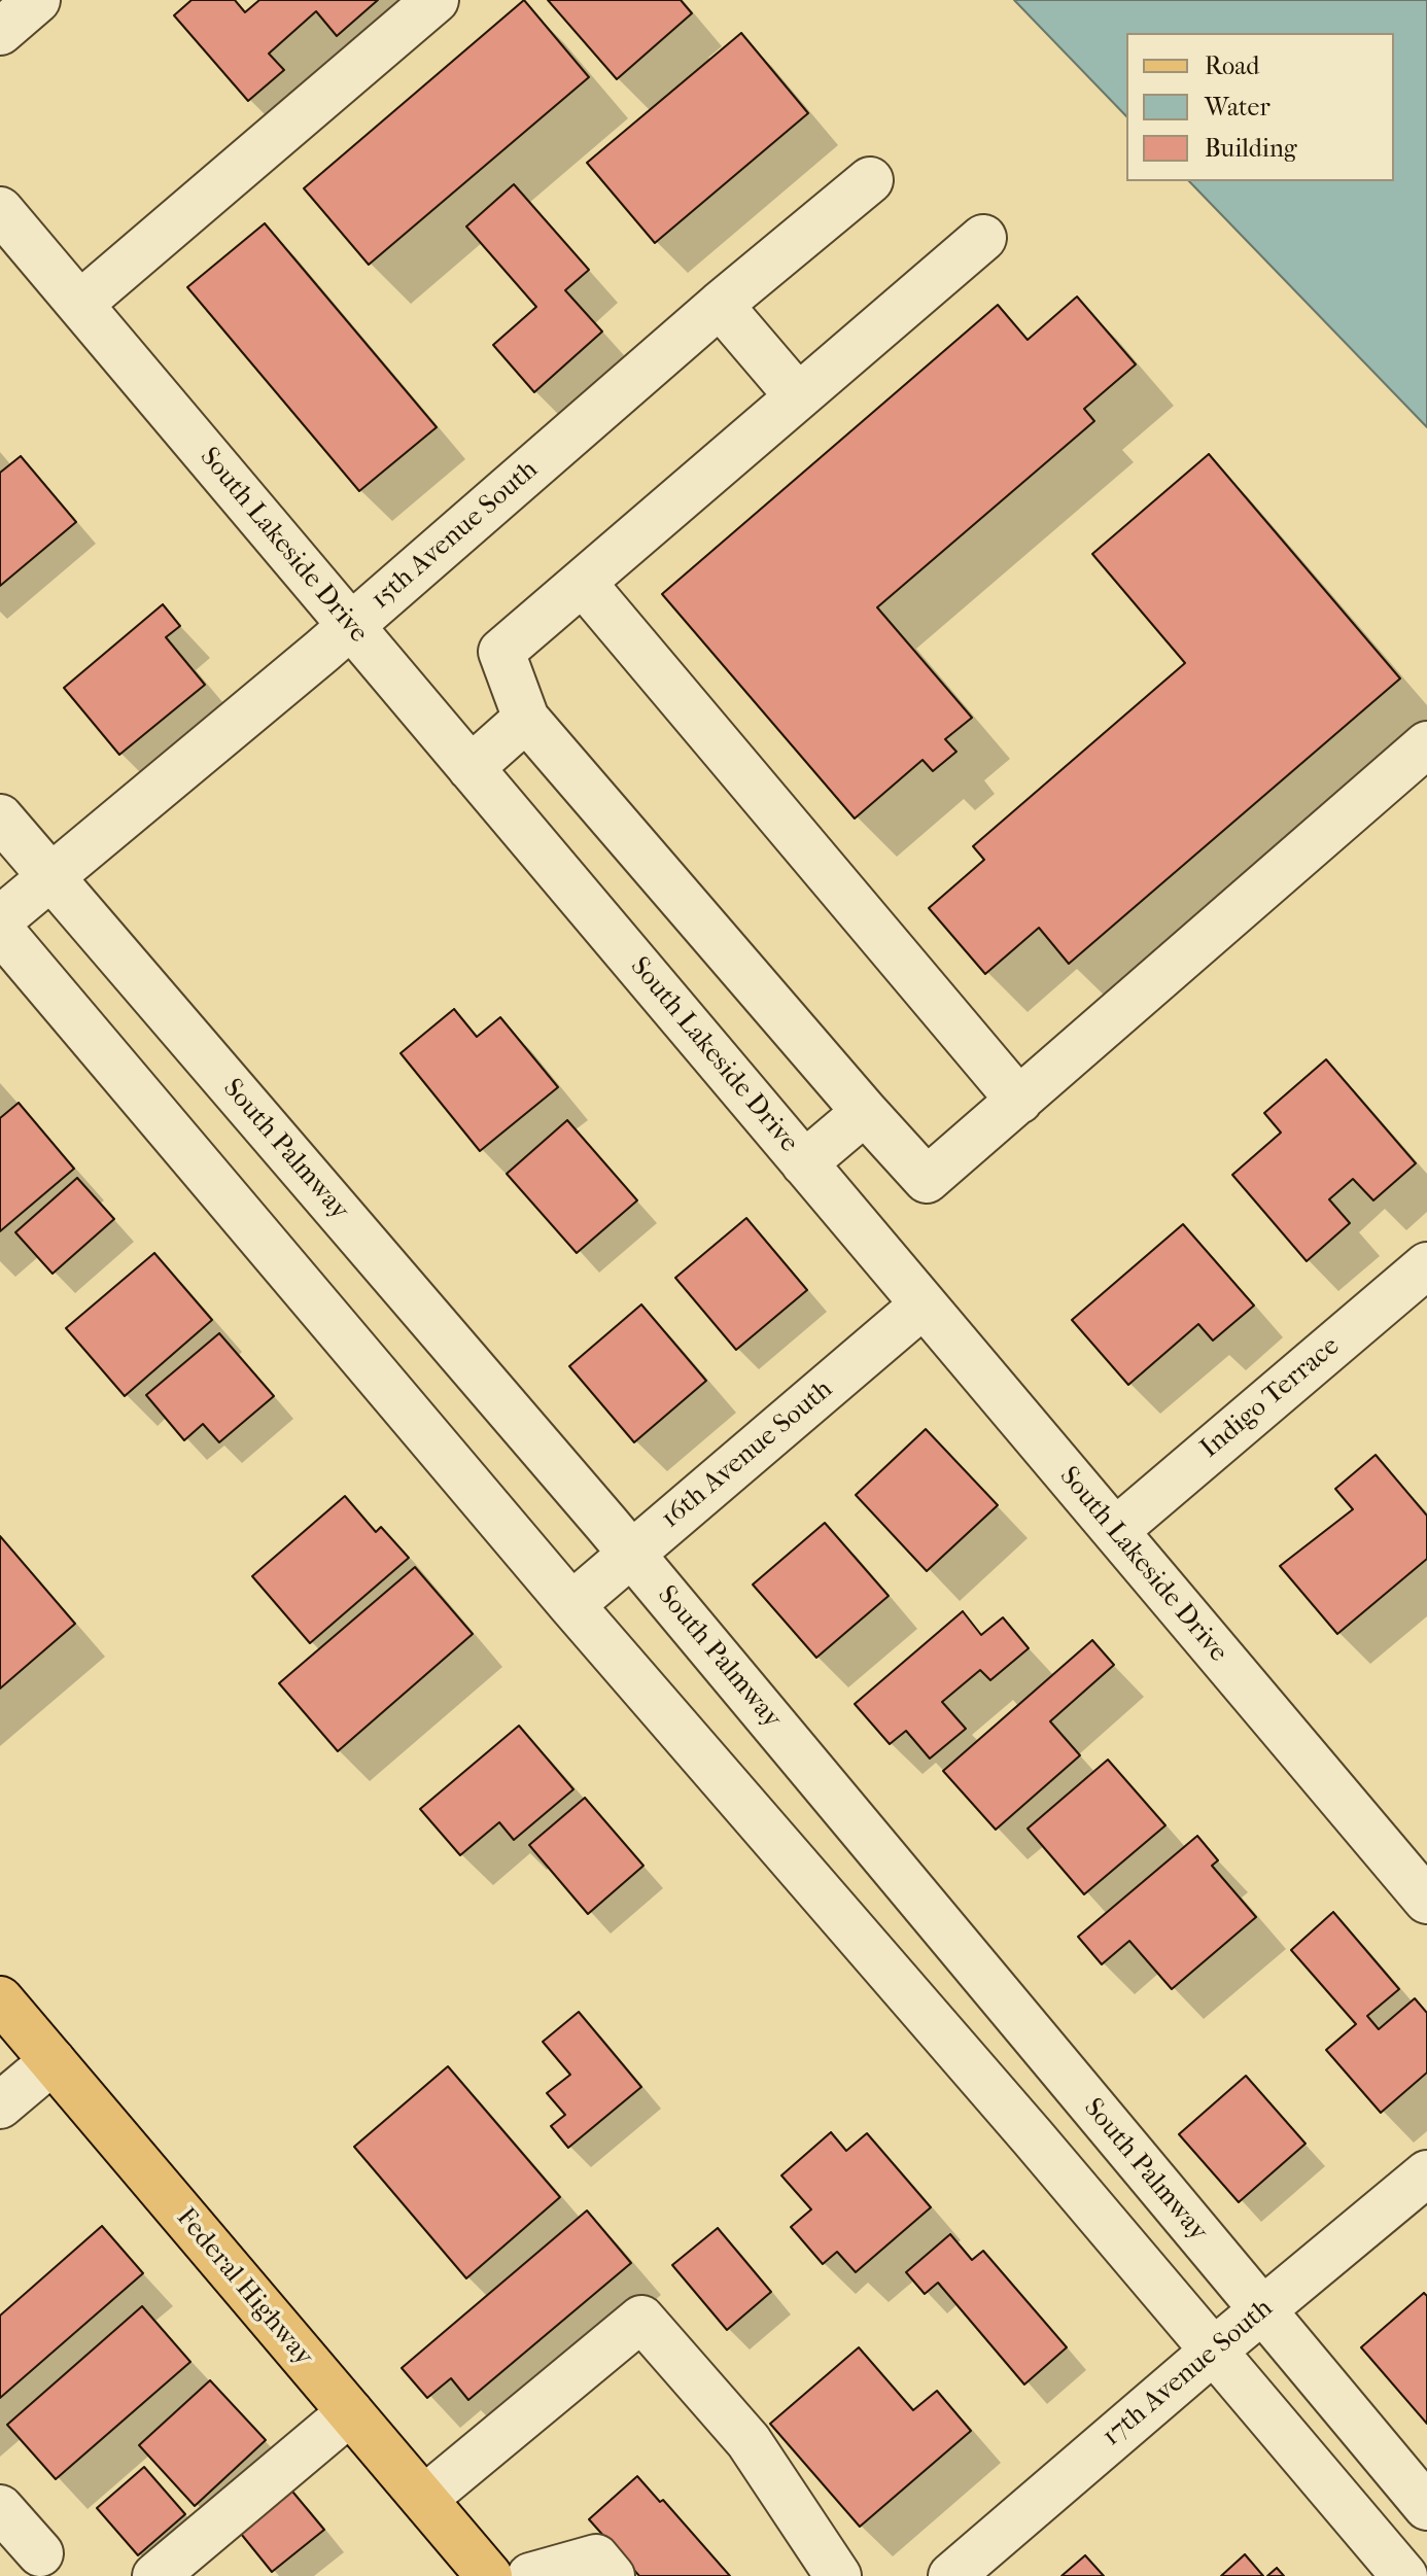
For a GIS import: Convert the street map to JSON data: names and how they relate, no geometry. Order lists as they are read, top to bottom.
{
  "streets": {
    "main road": ["Federal Highway"],
    "street": [
      "15th Avenue South",
      "South Lakeside Drive",
      "South Palmway",
      "Indigo Terrace",
      "16th Avenue South",
      "17th Avenue South"
    ]
  },
  "crossings": [
    ["15th Avenue South", "South Lakeside Drive"],
    ["15th Avenue South", "South Palmway"],
    ["South Lakeside Drive", "Indigo Terrace"],
    ["South Lakeside Drive", "16th Avenue South"],
    ["South Palmway", "16th Avenue South"],
    ["South Palmway", "17th Avenue South"]
  ],
  "legend": ["Road", "Water", "Building"]
}
